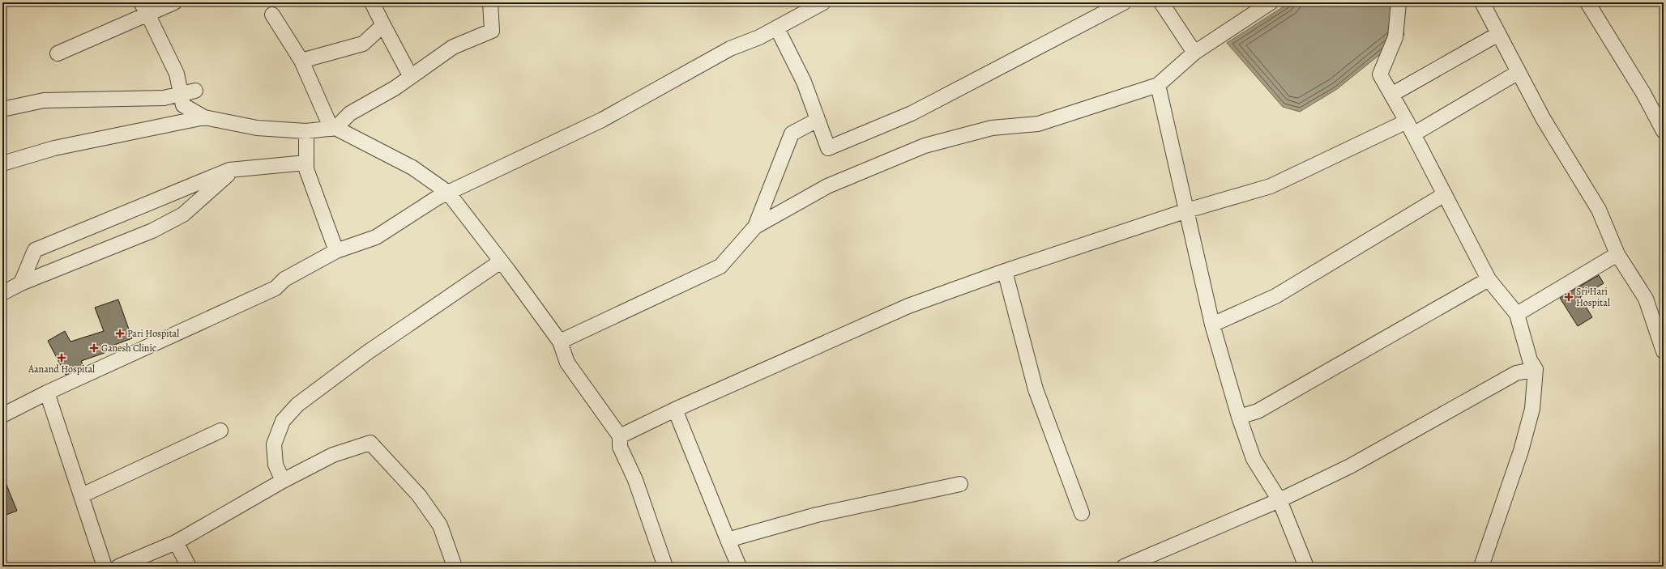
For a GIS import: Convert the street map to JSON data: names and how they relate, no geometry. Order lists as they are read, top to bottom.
{
  "places": {
    "health": [
      "Sri Hari Hospital",
      "Pari Hospital",
      "Ganesh Clinic",
      "Aanand Hospital"
    ]
  }
}
